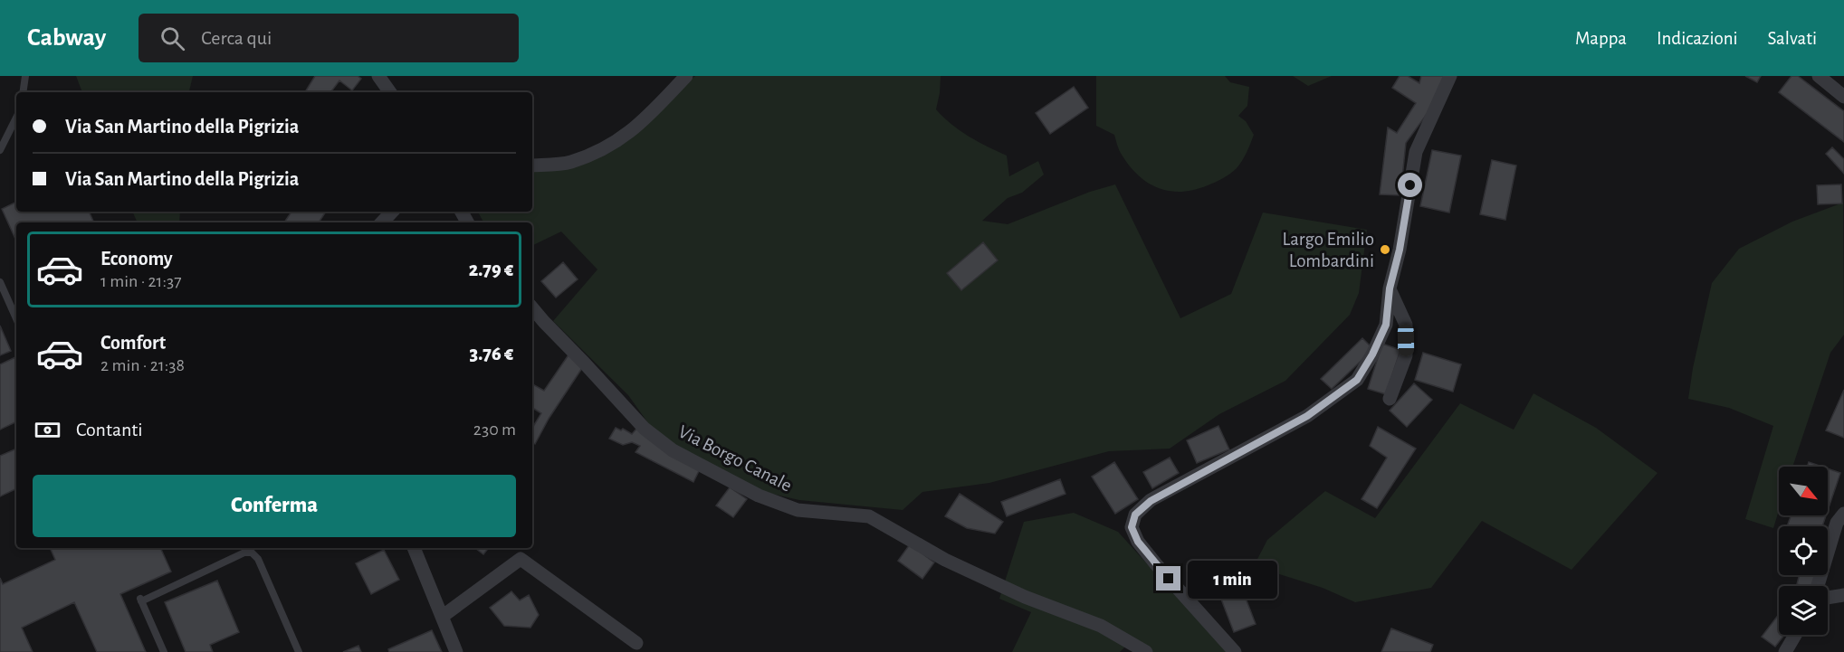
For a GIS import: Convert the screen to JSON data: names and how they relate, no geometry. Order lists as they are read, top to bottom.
{
  "streets": {
    "street": ["Via Borgo Canale"]
  },
  "places": ["Largo Emilio Lombardini"],
  "north": "bottom right",
  "page": {
    "header": "Cabway",
    "search": "Cerca qui",
    "nav": ["Mappa", "Indicazioni", "Salvati"],
    "banner": ["Via San Martino della Pigrizia", "Via San Martino della Pigrizia"],
    "list": [
      {
        "name": "Economy",
        "note": "1 min · 21:37",
        "value": "2.79 €"
      },
      {
        "name": "Comfort",
        "note": "2 min · 21:38",
        "value": "3.76 €"
      }
    ],
    "pay": ["Contanti", "230 m"],
    "buttons": "Conferma",
    "bubble": "1 min"
  }
}
